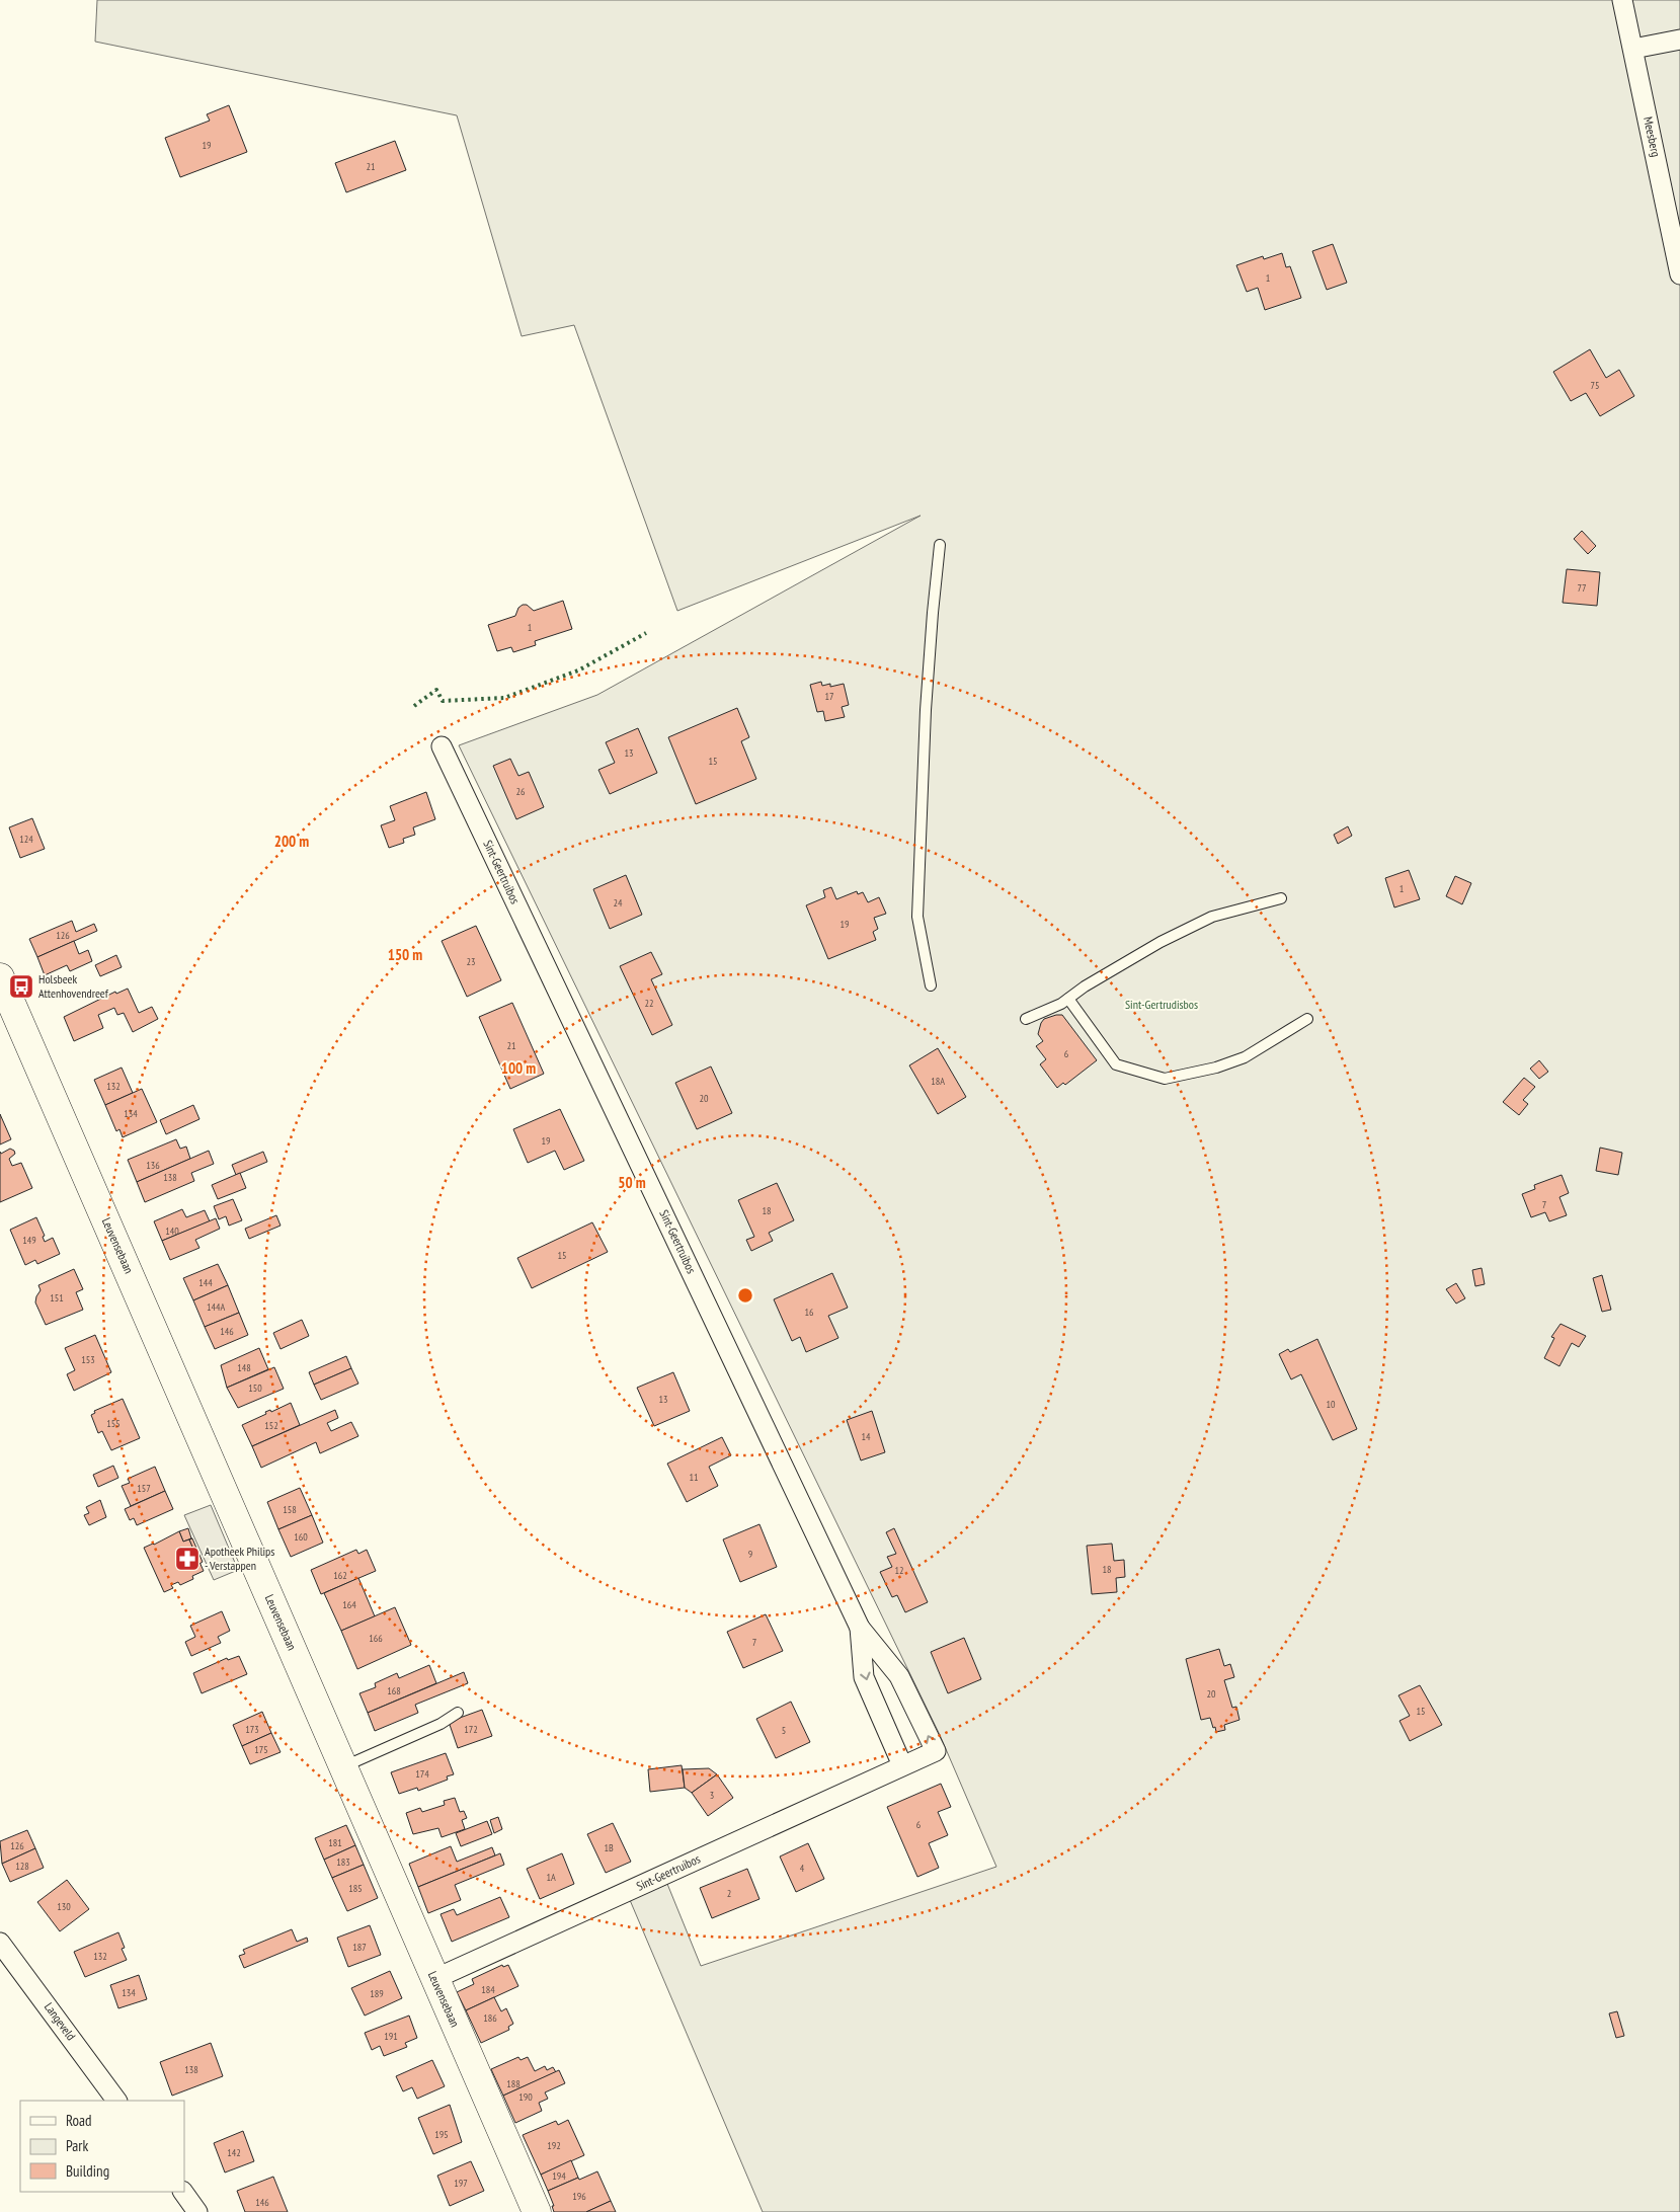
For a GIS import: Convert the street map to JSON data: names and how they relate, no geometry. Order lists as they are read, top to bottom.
{
  "streets": {
    "street": [
      "Meesberg",
      "Sint-Geertruibos",
      "Leuvensebaan",
      "Langeveld"
    ]
  },
  "crossings": [
    ["Sint-Geertruibos", "Leuvensebaan"]
  ],
  "parks": ["Sint-Gertrudisbos"],
  "places": {
    "bus stop": ["Holsbeek Attenhovendreef"],
    "pharmacy": ["Apotheek Philips - Verstappen"]
  },
  "house_numbers": [
    "19",
    "21",
    "1",
    "75",
    "77",
    "1",
    "17",
    "13",
    "15",
    "26",
    "124",
    "1",
    "24",
    "19",
    "126",
    "23",
    "22",
    "21",
    "6",
    "18A",
    "132",
    "20",
    "134",
    "19",
    "136",
    "138",
    "7",
    "18",
    "140",
    "149",
    "15",
    "144",
    "151",
    "144A",
    "16",
    "146",
    "153",
    "148",
    "150",
    "13",
    "10",
    "155",
    "152",
    "14",
    "11",
    "157",
    "158",
    "160",
    "9",
    "18",
    "12",
    "162",
    "164",
    "166",
    "7",
    "168",
    "20",
    "15",
    "173",
    "172",
    "5",
    "175",
    "174",
    "3",
    "6",
    "181",
    "126",
    "1B",
    "183",
    "128",
    "4",
    "1A",
    "185",
    "2",
    "130",
    "187",
    "132",
    "184",
    "134",
    "189",
    "186",
    "191",
    "138",
    "188",
    "190",
    "195",
    "192",
    "142",
    "194",
    "197",
    "196",
    "146"
  ],
  "legend": ["Road", "Park", "Building"],
  "rings": [
    "200 m",
    "150 m",
    "100 m",
    "50 m"
  ]
}
